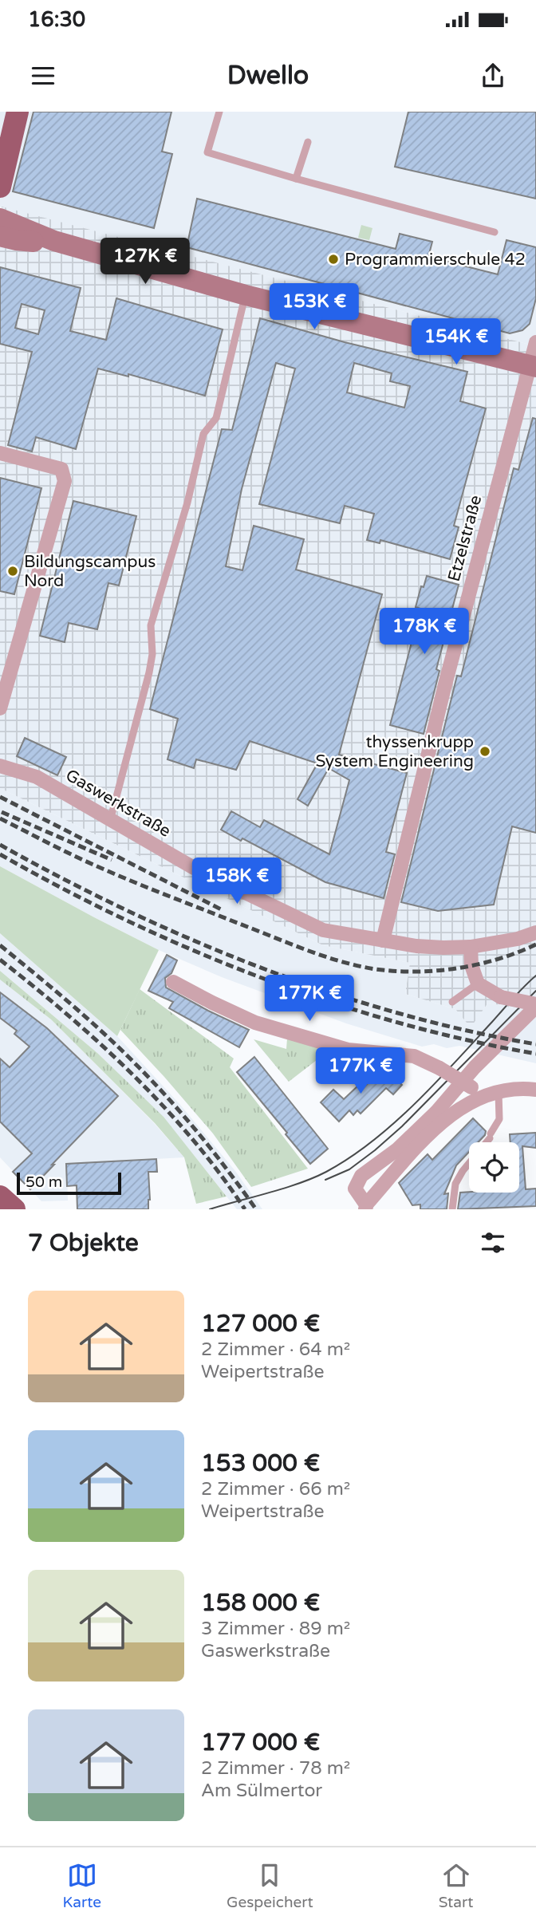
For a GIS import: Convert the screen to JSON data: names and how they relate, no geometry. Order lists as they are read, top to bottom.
{
  "streets": {
    "street": ["Etzelstraße", "Gaswerkstraße"]
  },
  "crossings": [
    ["Etzelstraße", "Gaswerkstraße"]
  ],
  "places": ["Programmierschule 42", "Bildungscampus Nord", "thyssenkrupp System Engineering"],
  "scale_bar": "50 m",
  "page": {
    "status": "16:30",
    "header": "Dwello",
    "price": [
      "127K €",
      "153K €",
      "154K €",
      "178K €",
      "158K €",
      "177K €",
      "177K €"
    ],
    "scale": "50 m",
    "heading": "7 Objekte",
    "list": [
      {
        "name": "127 000 €",
        "note": "2 Zimmer · 64 m² · Weipertstraße"
      },
      {
        "name": "153 000 €",
        "note": "2 Zimmer · 66 m² · Weipertstraße"
      },
      {
        "name": "158 000 €",
        "note": "3 Zimmer · 89 m² · Gaswerkstraße"
      },
      {
        "name": "177 000 €",
        "note": "2 Zimmer · 78 m² · Am Sülmertor"
      }
    ],
    "tabs": ["Karte", "Gespeichert", "Start"]
  }
}
